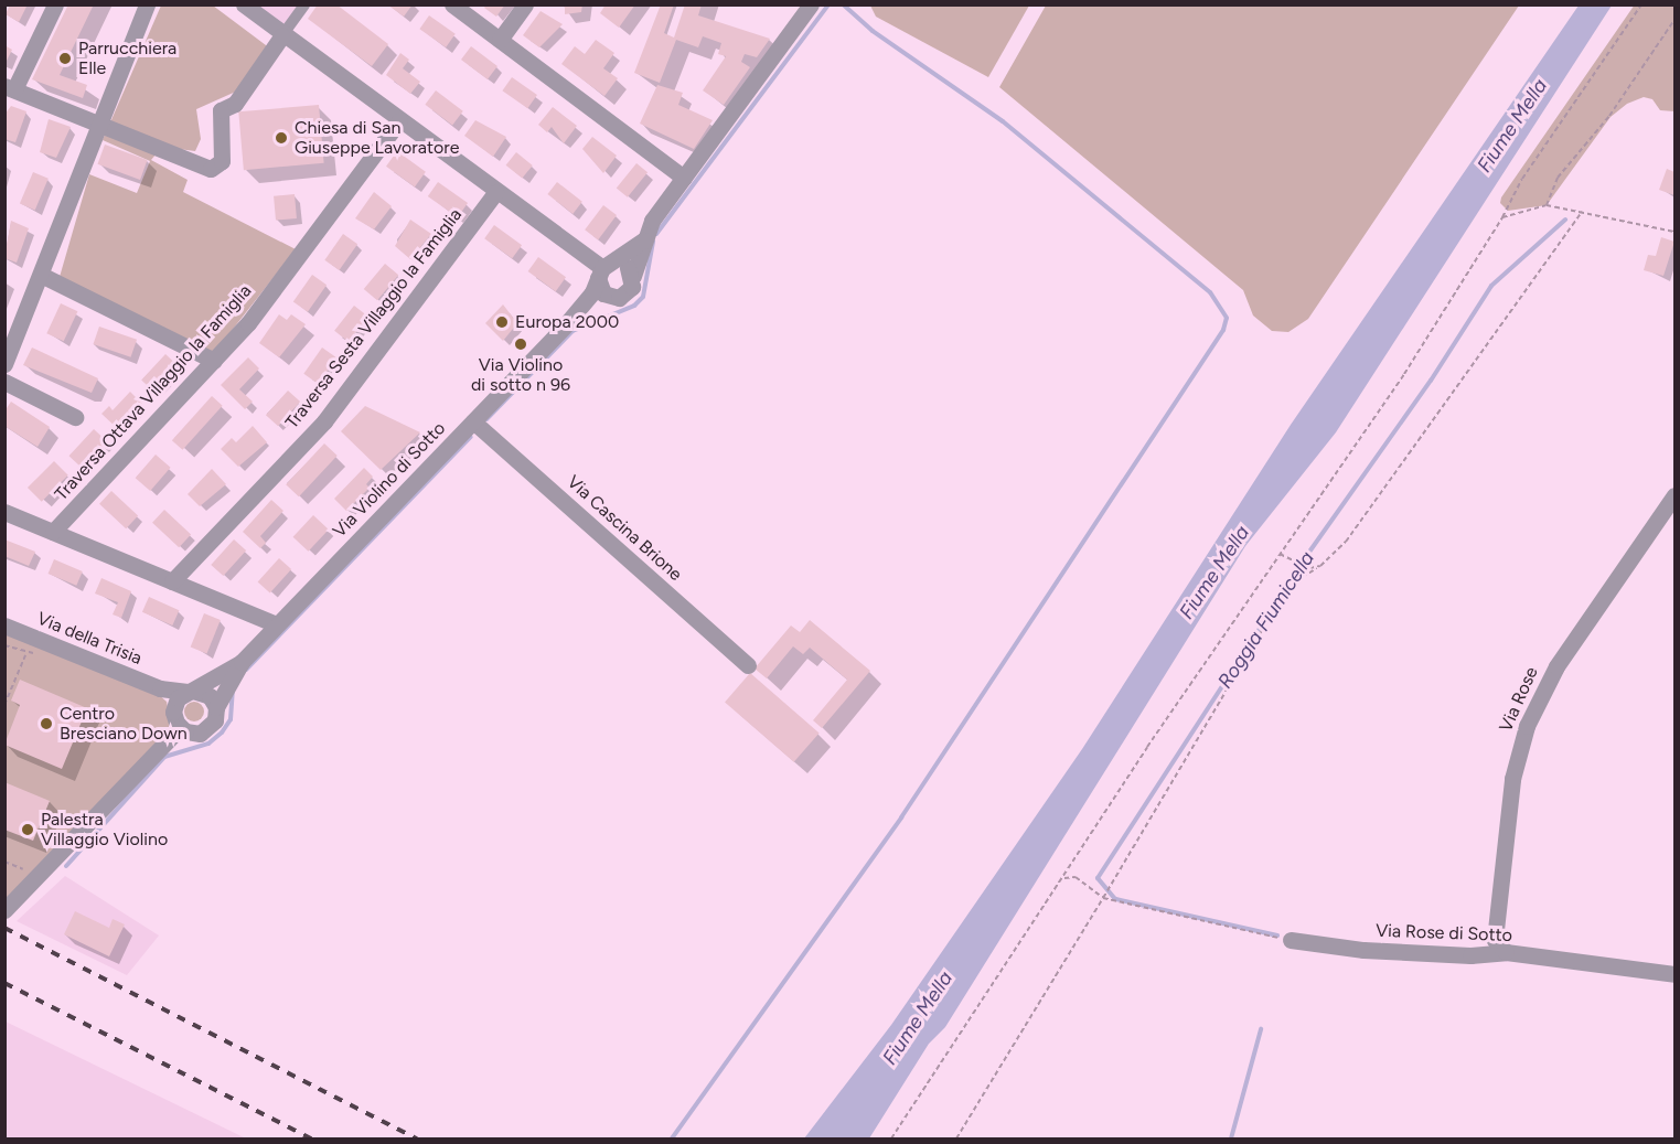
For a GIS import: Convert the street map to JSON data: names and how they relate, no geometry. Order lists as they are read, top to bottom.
{
  "streets": {
    "street": [
      "Traversa Sesta Villaggio la Famiglia",
      "Traversa Ottava Villaggio la Famiglia",
      "Via Violino di Sotto",
      "Via Cascina Brione",
      "Via della Trisia",
      "Via Rose",
      "Via Rose di Sotto"
    ]
  },
  "crossings": [
    ["Via Violino di Sotto", "Via Cascina Brione"],
    ["Via Violino di Sotto", "Via della Trisia"],
    ["Via Rose", "Via Rose di Sotto"]
  ],
  "water": ["Fiume Mella", "Roggia Fiumicella"],
  "places": [
    "Parrucchiera Elle",
    "Chiesa di San Giuseppe Lavoratore",
    "Europa 2000",
    "Via Violino di sotto n 96",
    "Centro Bresciano Down",
    "Palestra Villaggio Violino"
  ]
}
